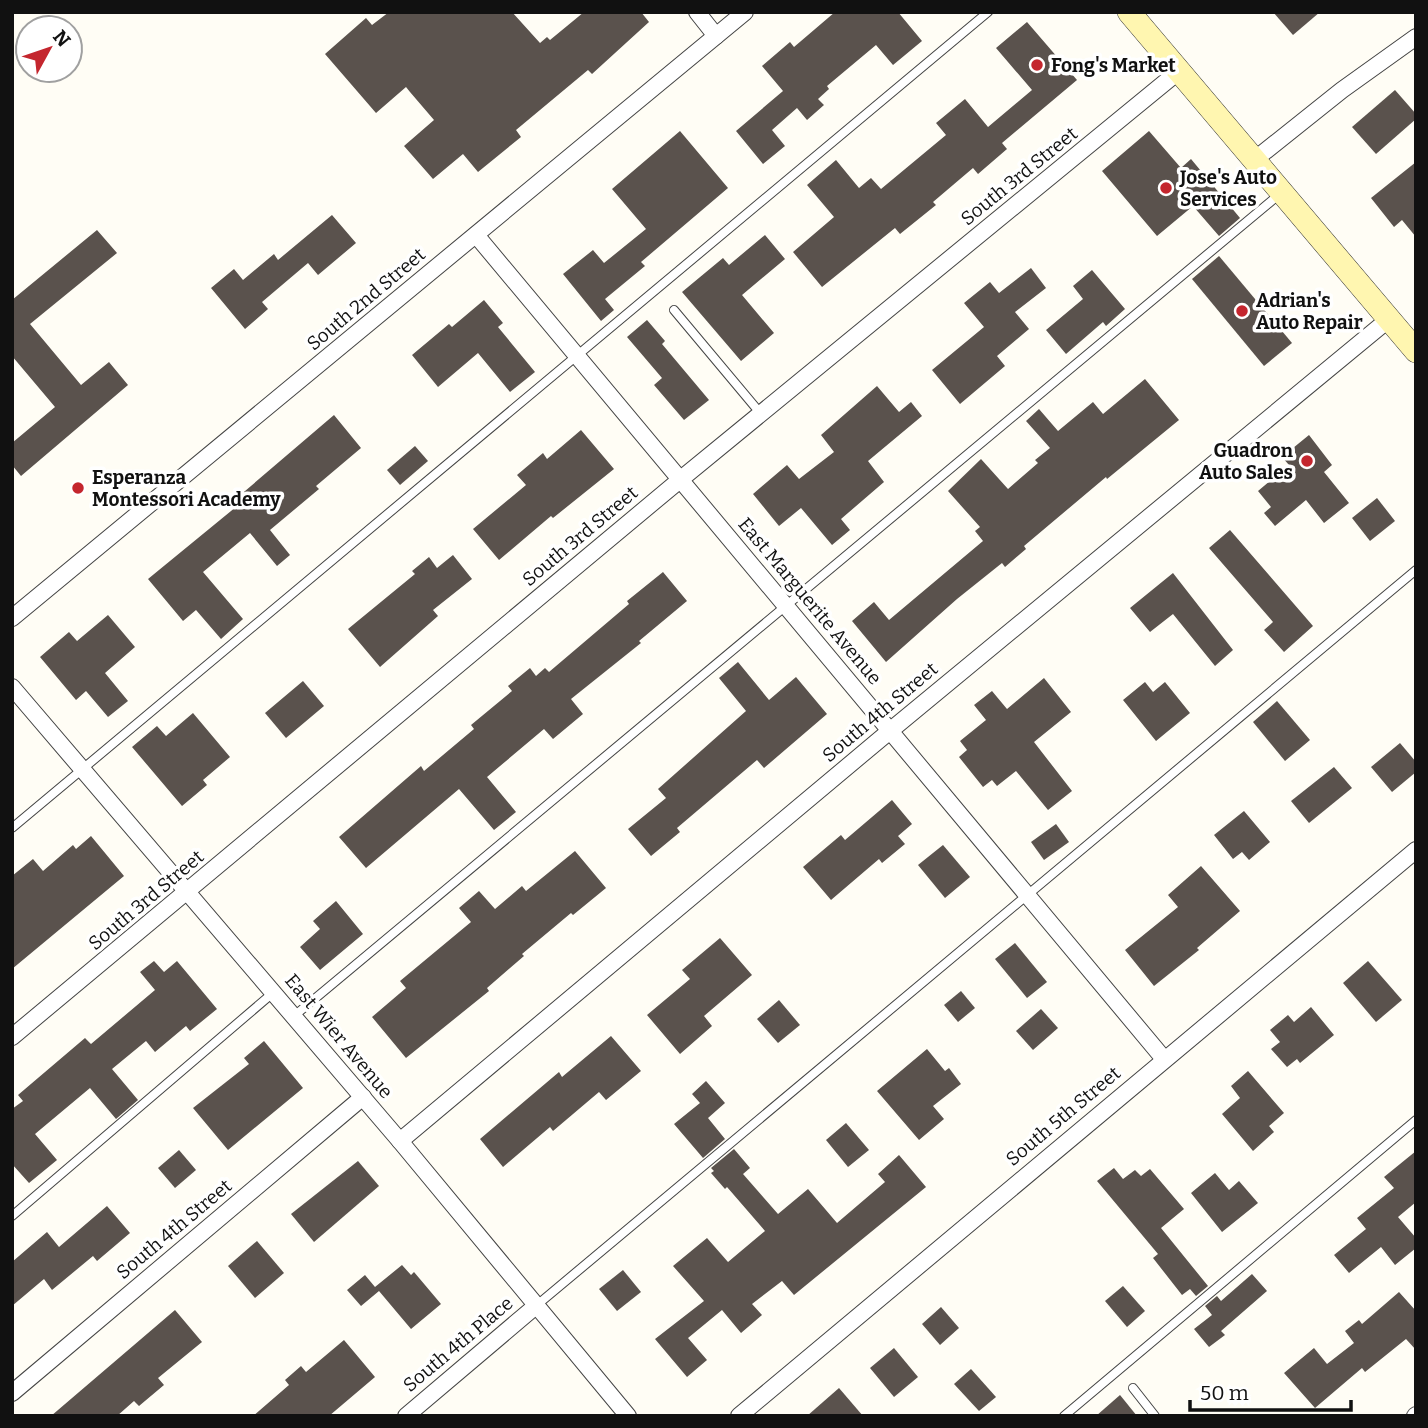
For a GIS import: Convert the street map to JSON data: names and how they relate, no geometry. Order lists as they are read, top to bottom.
{
  "streets": {
    "street": [
      "South 3rd Street",
      "South 2nd Street",
      "East Marguerite Avenue",
      "South 4th Street",
      "East Wier Avenue",
      "South 5th Street",
      "South 4th Place"
    ]
  },
  "crossings": [
    ["South 3rd Street", "East Marguerite Avenue"],
    ["South 3rd Street", "East Wier Avenue"],
    ["South 2nd Street", "East Marguerite Avenue"],
    ["East Marguerite Avenue", "South 4th Street"],
    ["East Marguerite Avenue", "South 5th Street"],
    ["South 4th Street", "East Wier Avenue"],
    ["East Wier Avenue", "South 4th Place"]
  ],
  "places": [
    "Fong's Market",
    "Jose's Auto Services",
    "Adrian's Auto Repair",
    "Guadron Auto Sales",
    "Esperanza Montessori Academy"
  ],
  "scale_bar": "50 m",
  "north": "top right"
}
